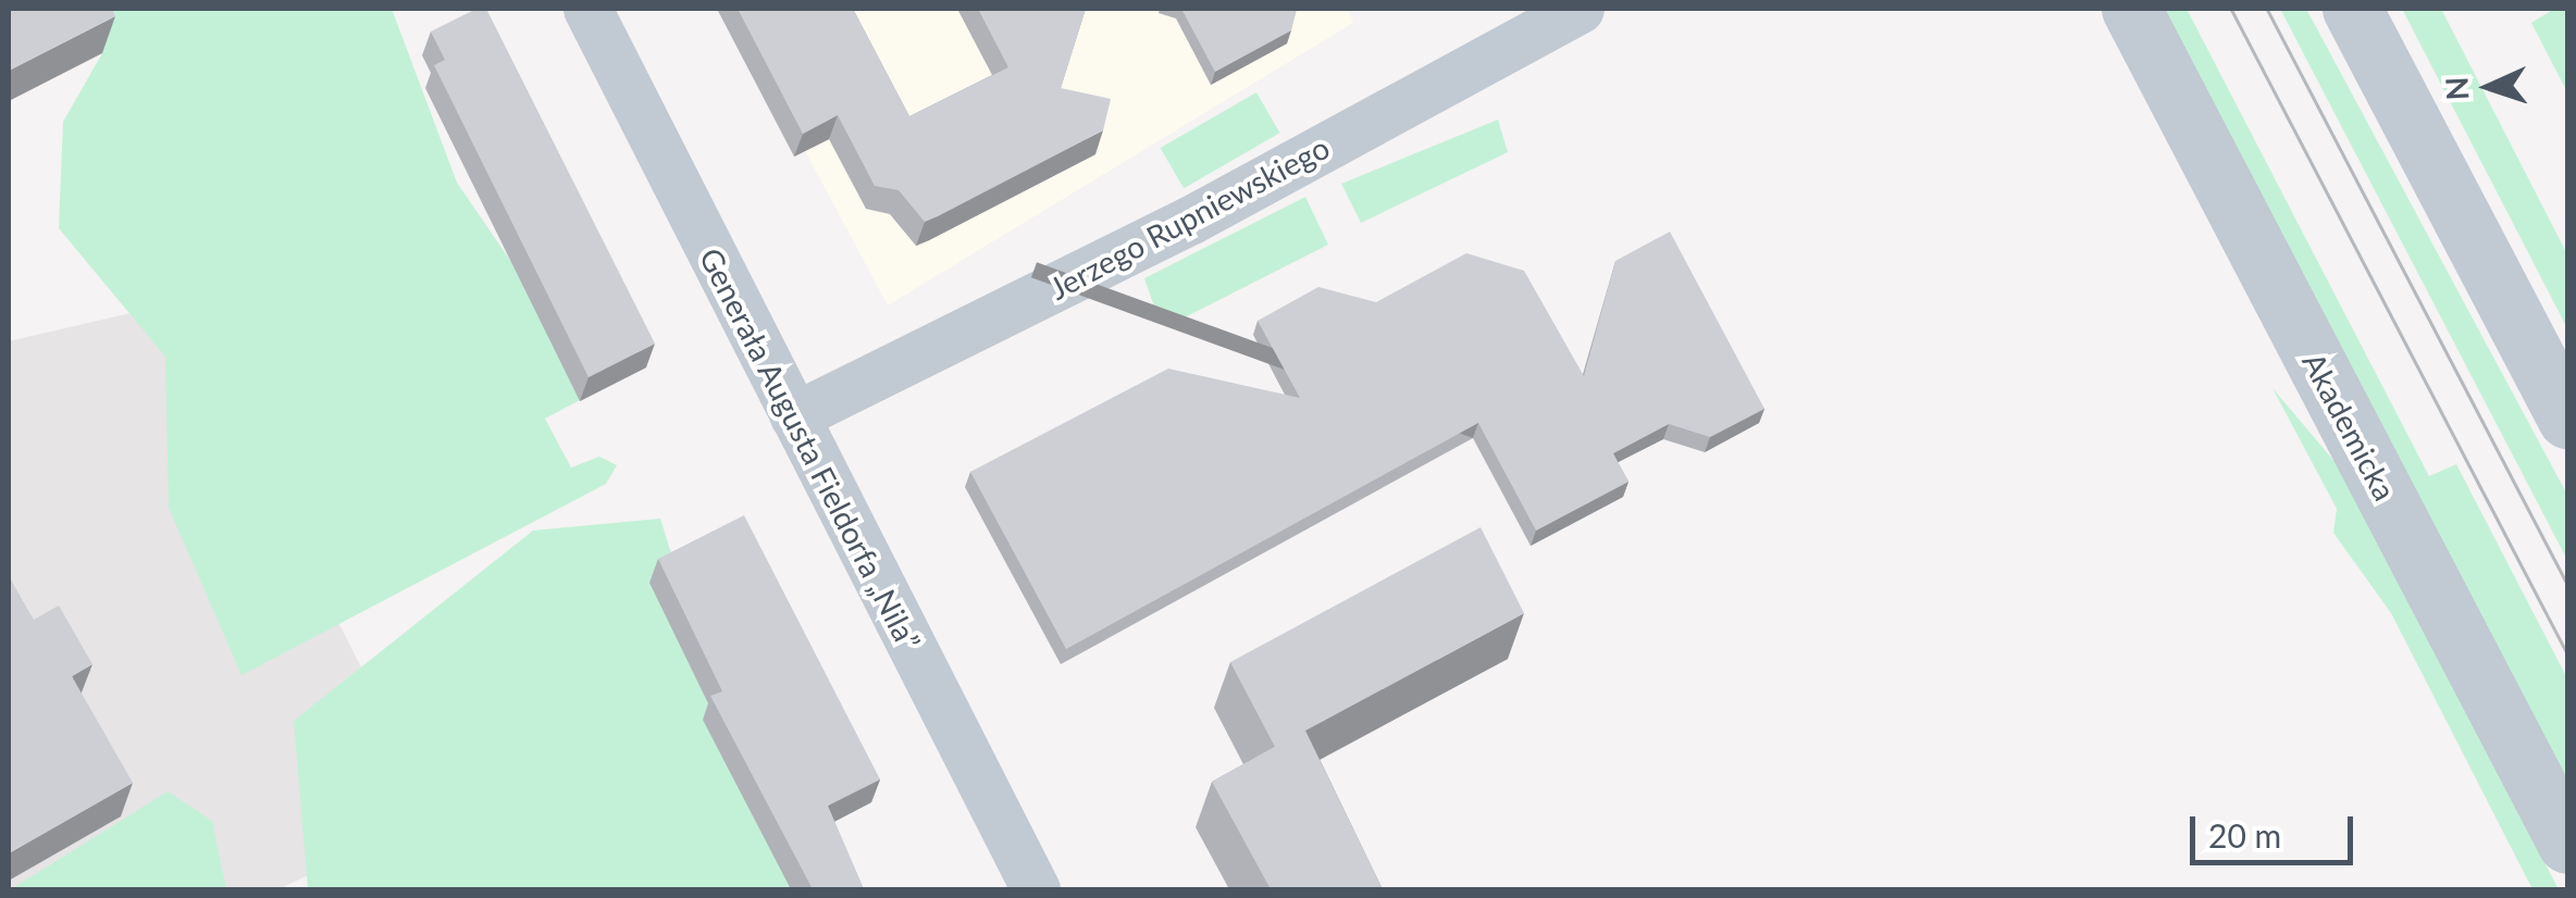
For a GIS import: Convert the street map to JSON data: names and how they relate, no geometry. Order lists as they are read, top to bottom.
{
  "streets": {
    "street": ["Jerzego Rupniewskiego", "Akademicka", "Generała Augusta Fieldorfa „Nila”"]
  },
  "crossings": [
    ["Jerzego Rupniewskiego", "Generała Augusta Fieldorfa „Nila”"]
  ],
  "scale_bar": "20 m",
  "north": "left"
}
